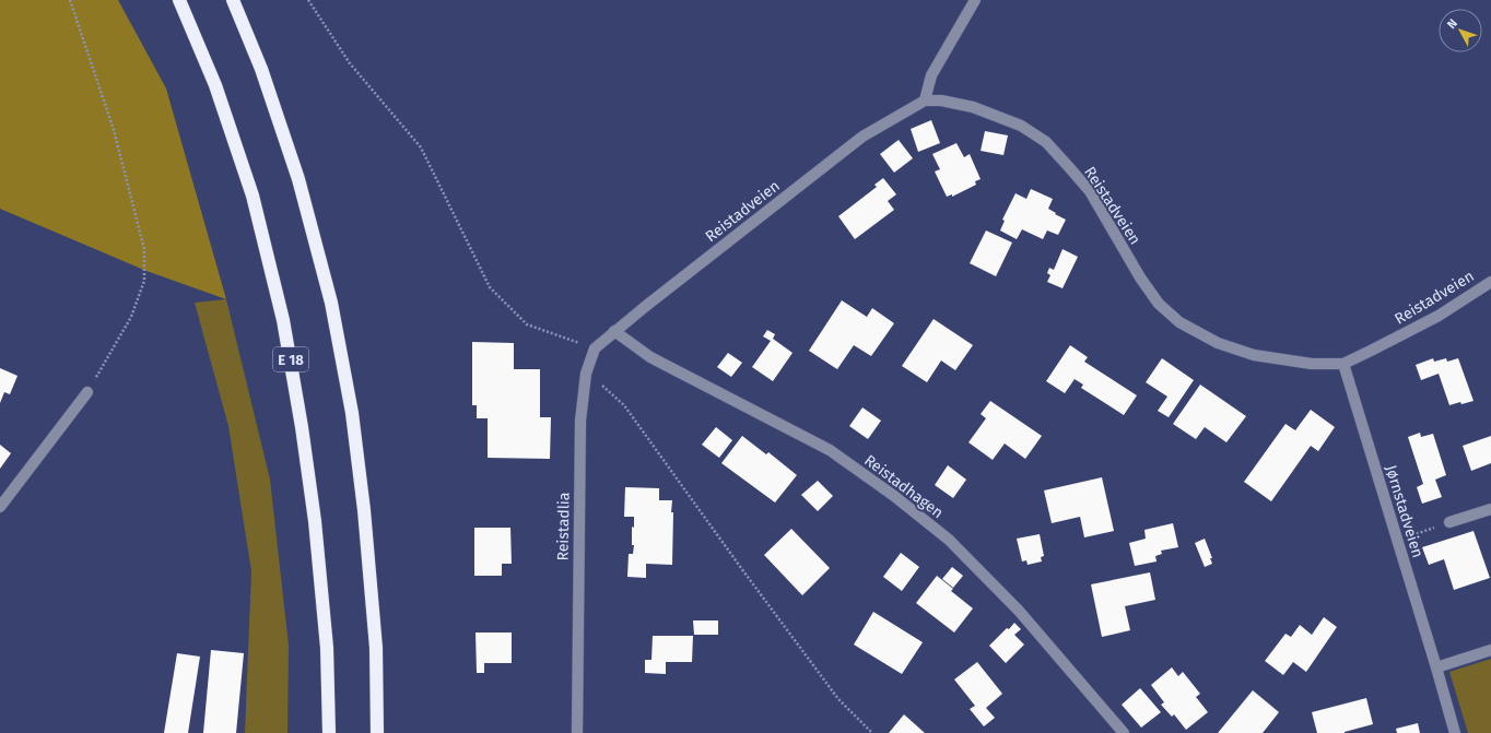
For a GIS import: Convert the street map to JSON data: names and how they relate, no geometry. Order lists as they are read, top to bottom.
{
  "streets": {
    "highway": ["E 18"],
    "street": [
      "Reistadveien",
      "Reistadhagen",
      "Jørnstadveien",
      "Reistadlia"
    ]
  },
  "crossings": [
    ["Reistadveien", "Reistadhagen"],
    ["Reistadveien", "Jørnstadveien"],
    ["Reistadveien", "Reistadlia"],
    ["Reistadhagen", "Reistadlia"]
  ],
  "north": "top left"
}
